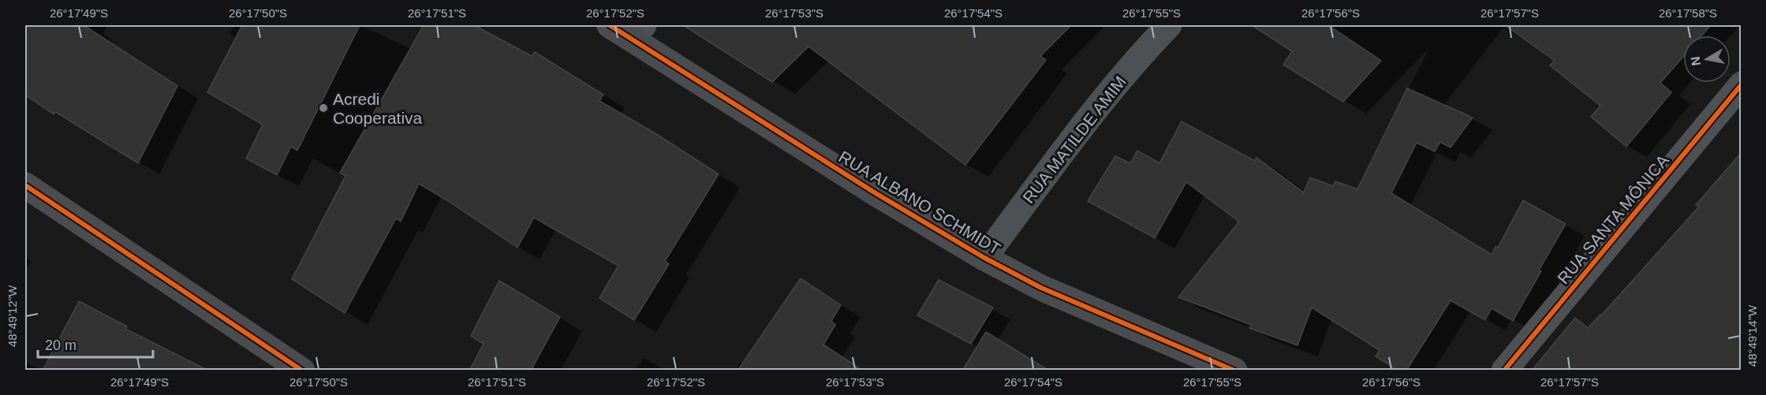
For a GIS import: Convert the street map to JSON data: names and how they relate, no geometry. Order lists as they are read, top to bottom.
{
  "streets": {
    "main road": ["RUA ALBANO SCHMIDT"],
    "street": ["RUA MATILDE AMIM", "RUA SANTA MÔNICA"]
  },
  "crossings": [
    ["RUA MATILDE AMIM", "RUA ALBANO SCHMIDT"]
  ],
  "places": ["Acredi Cooperativa"],
  "scale_bar": "20 m",
  "north": "left",
  "coordinates": [
    "26°17'49\"S",
    "26°17'50\"S",
    "26°17'51\"S",
    "26°17'52\"S",
    "26°17'53\"S",
    "26°17'54\"S",
    "26°17'55\"S",
    "26°17'56\"S",
    "26°17'57\"S",
    "26°17'58\"S",
    "48°49'12\"W",
    "48°49'14\"W"
  ]
}
